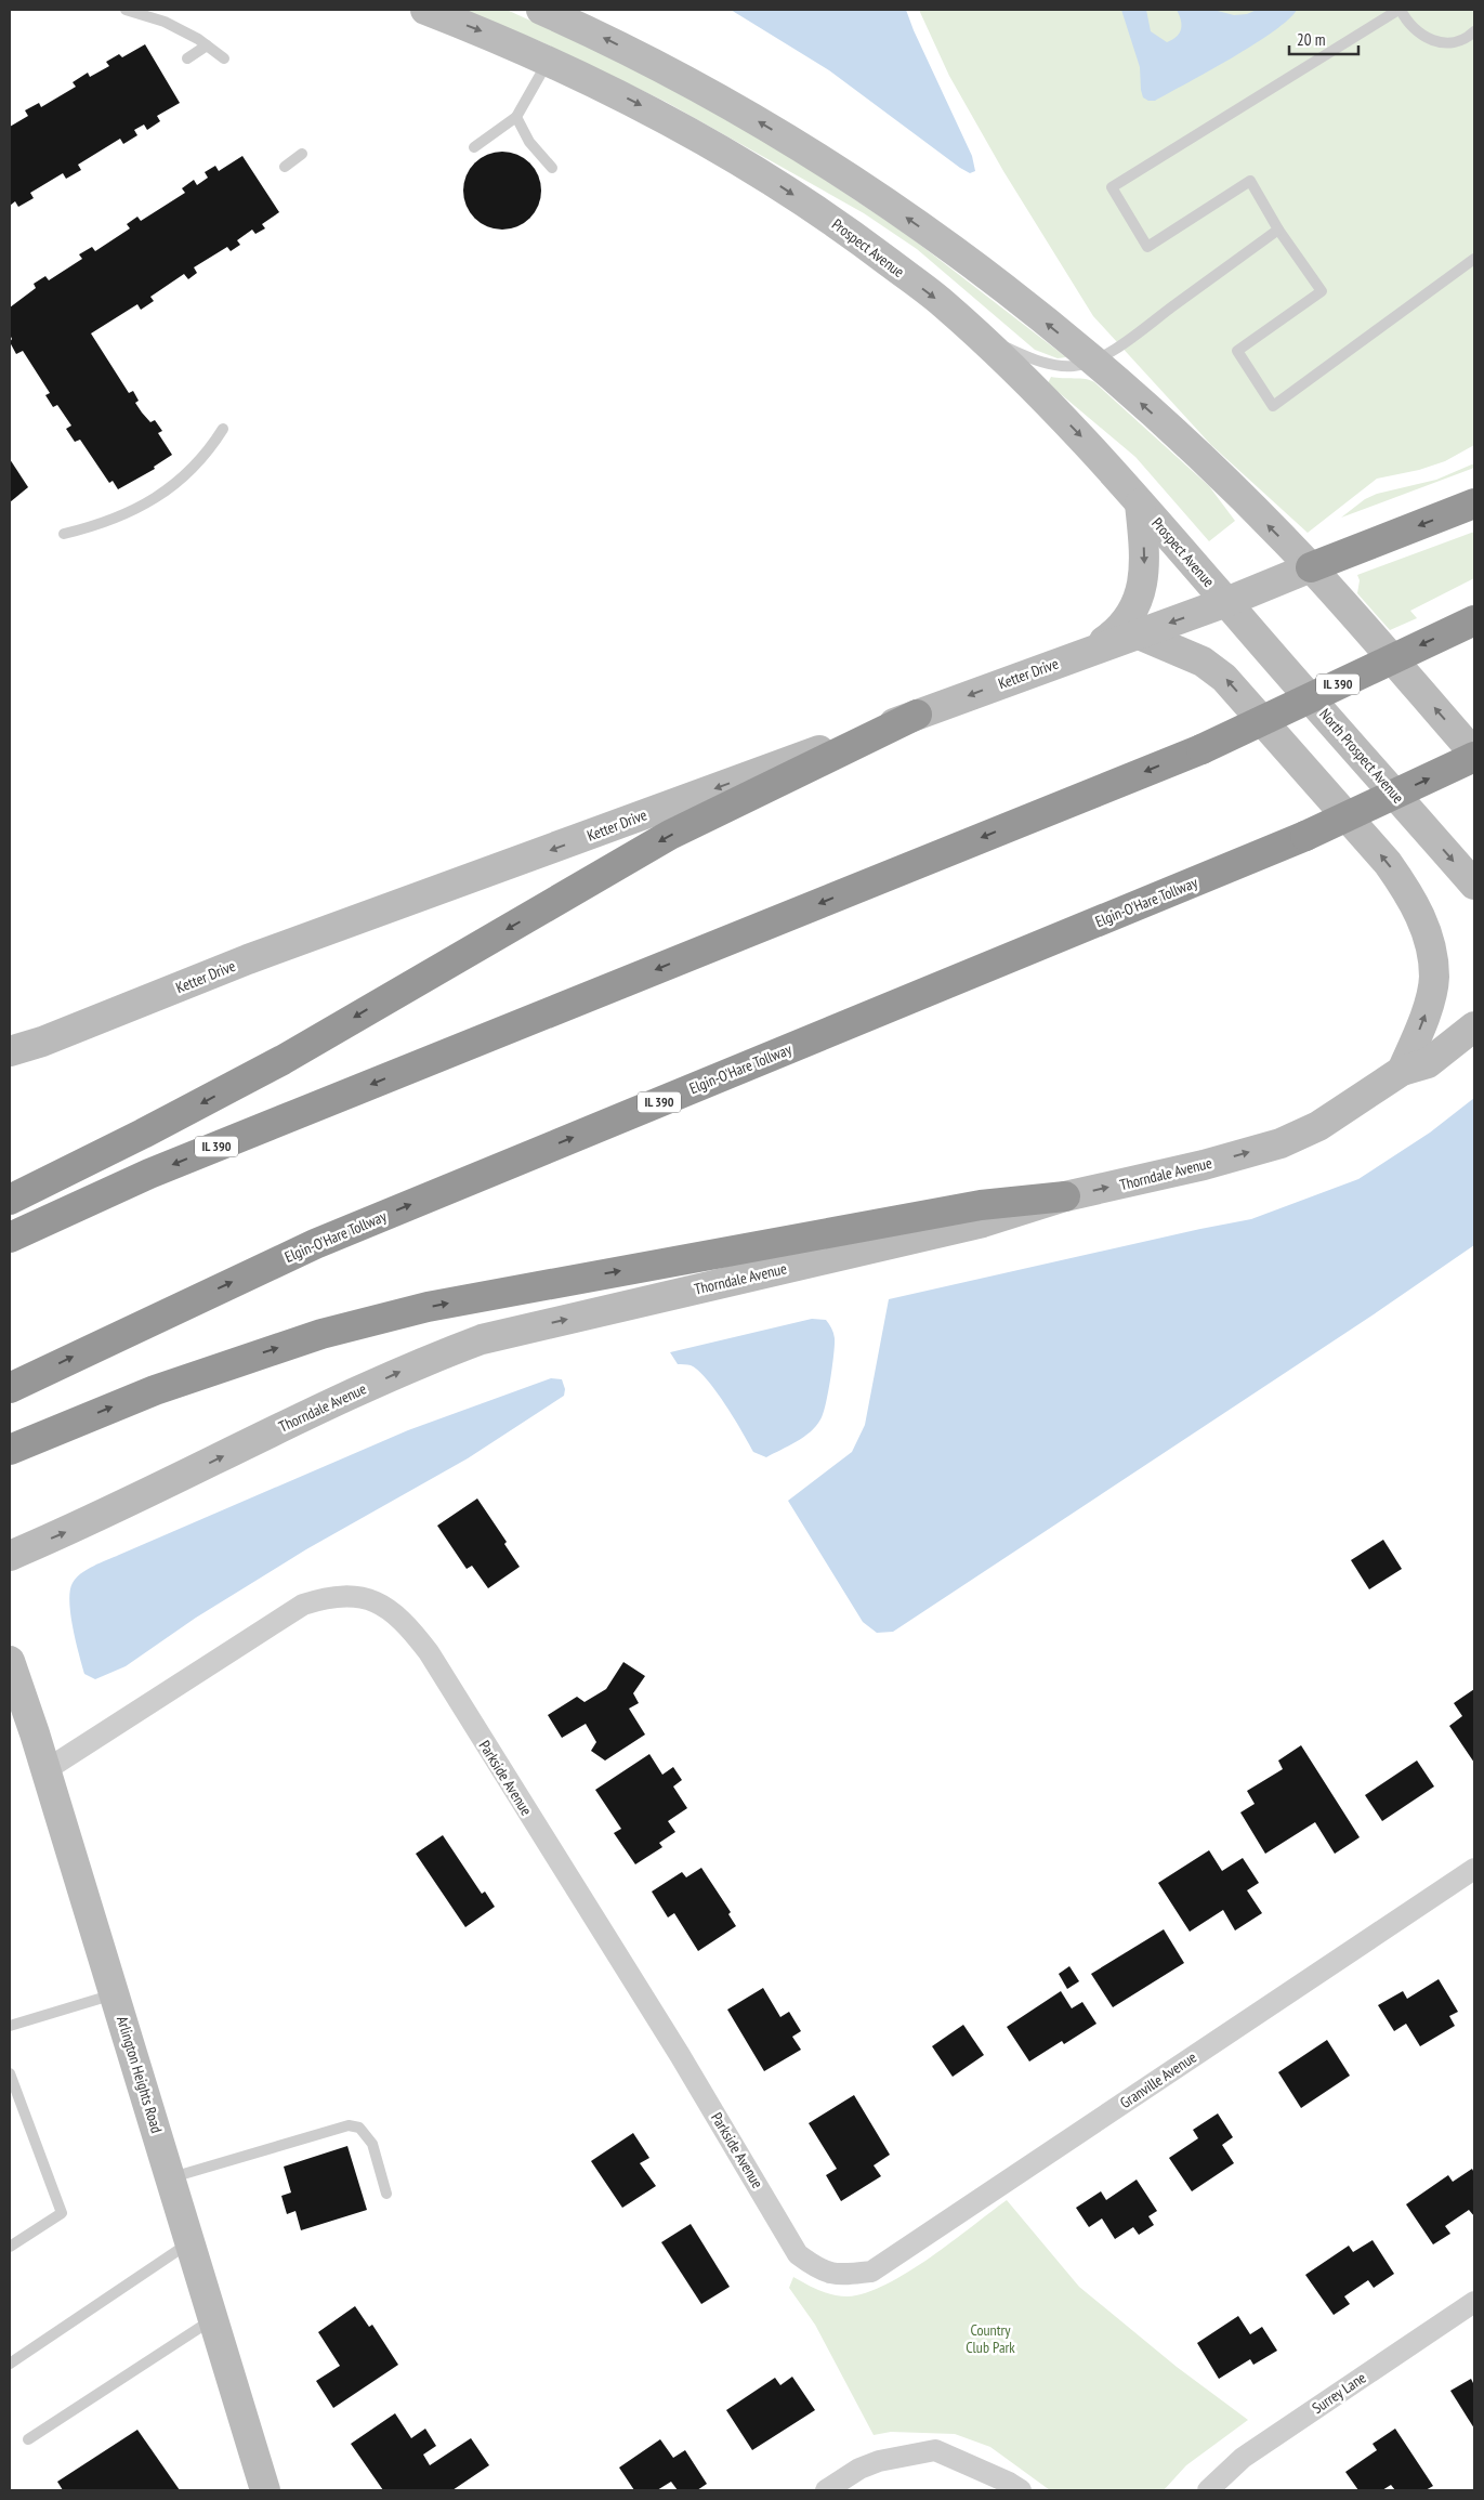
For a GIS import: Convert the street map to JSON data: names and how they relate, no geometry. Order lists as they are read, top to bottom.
{
  "streets": {
    "highway": ["IL 390", "Elgin-O'Hare Tollway"],
    "street": [
      "Prospect Avenue",
      "Ketter Drive",
      "North Prospect Avenue",
      "Thorndale Avenue",
      "Parkside Avenue",
      "Arlington Heights Road",
      "Granville Avenue",
      "Surrey Lane"
    ]
  },
  "crossings": [
    ["Prospect Avenue", "Ketter Drive"],
    ["Prospect Avenue", "North Prospect Avenue"],
    ["Ketter Drive", "North Prospect Avenue"],
    ["Parkside Avenue", "Arlington Heights Road"],
    ["Parkside Avenue", "Granville Avenue"]
  ],
  "one_way": ["Ketter Drive", "Thorndale Avenue"],
  "parks": ["Country Club Park"],
  "scale_bar": "20 m"
}
